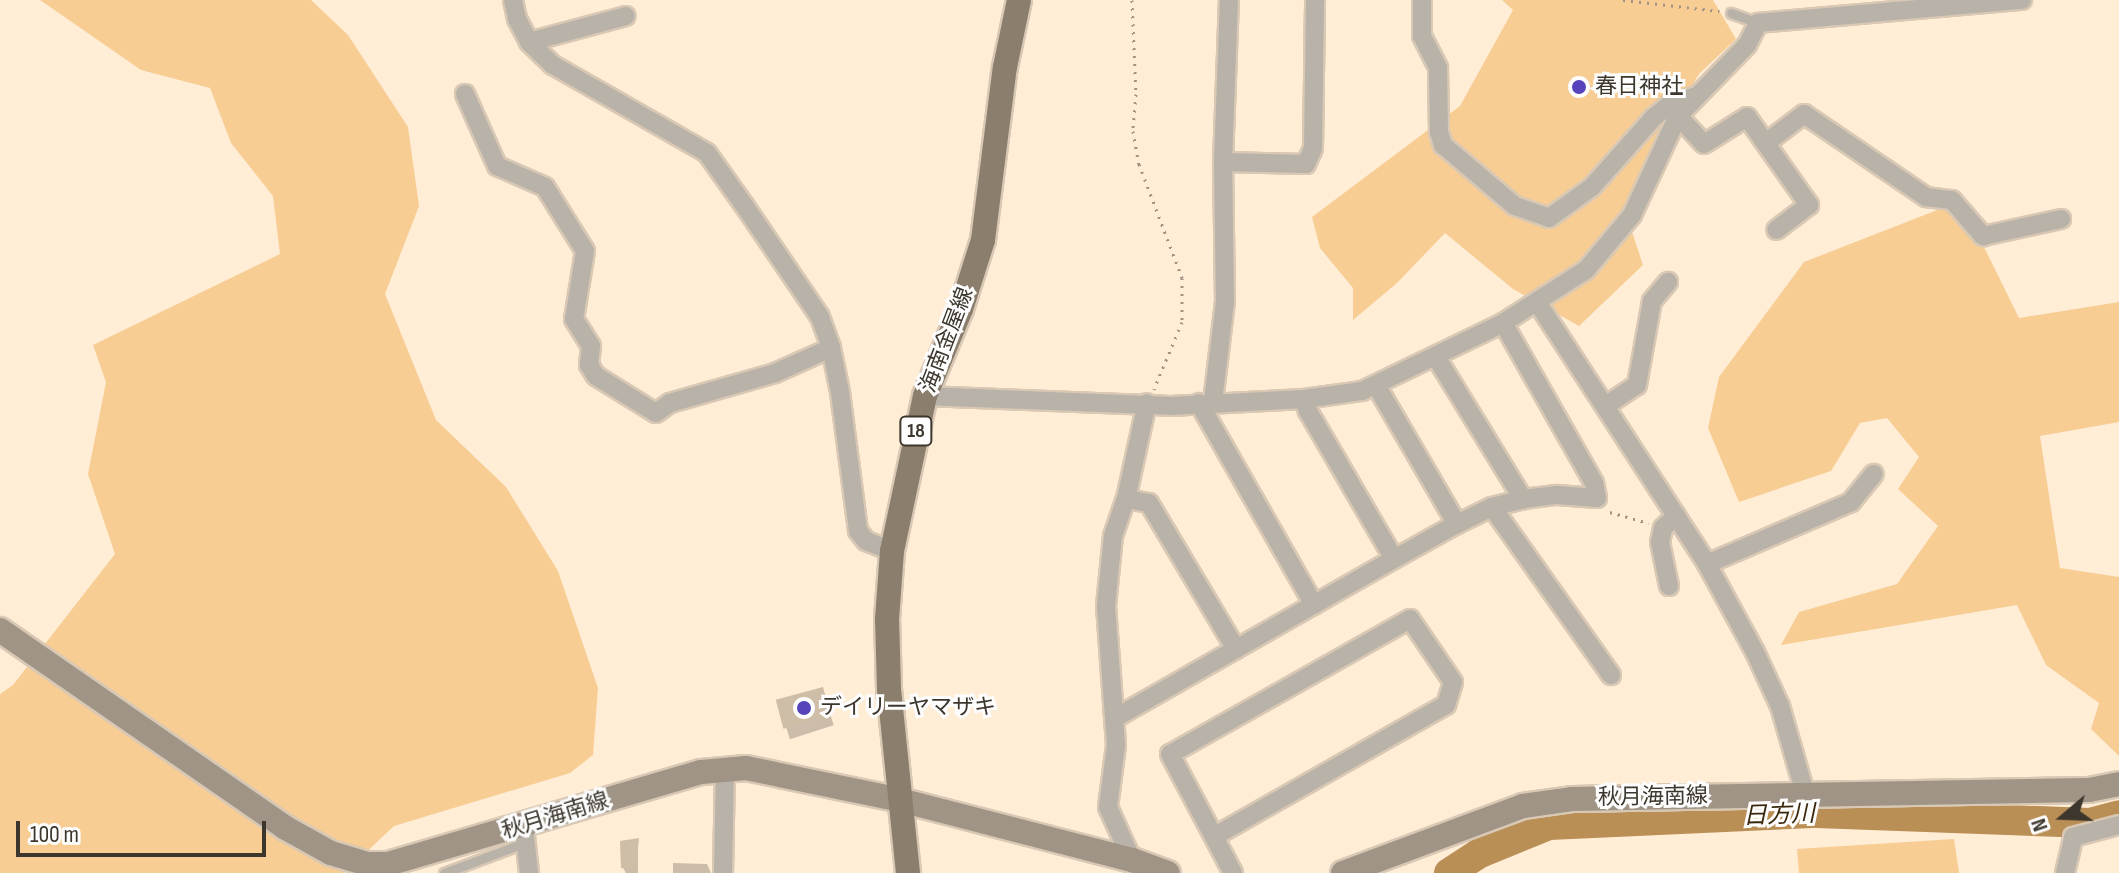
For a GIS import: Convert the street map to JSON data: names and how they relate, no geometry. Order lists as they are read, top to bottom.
{
  "streets": {
    "main road": ["海南金屋線", "18", "秋月海南線"]
  },
  "crossings": [
    ["海南金屋線", "秋月海南線"]
  ],
  "water": ["日方川"],
  "places": ["春日神社", "デイリーヤマザキ"],
  "scale_bar": "100 m",
  "north": "left"
}
